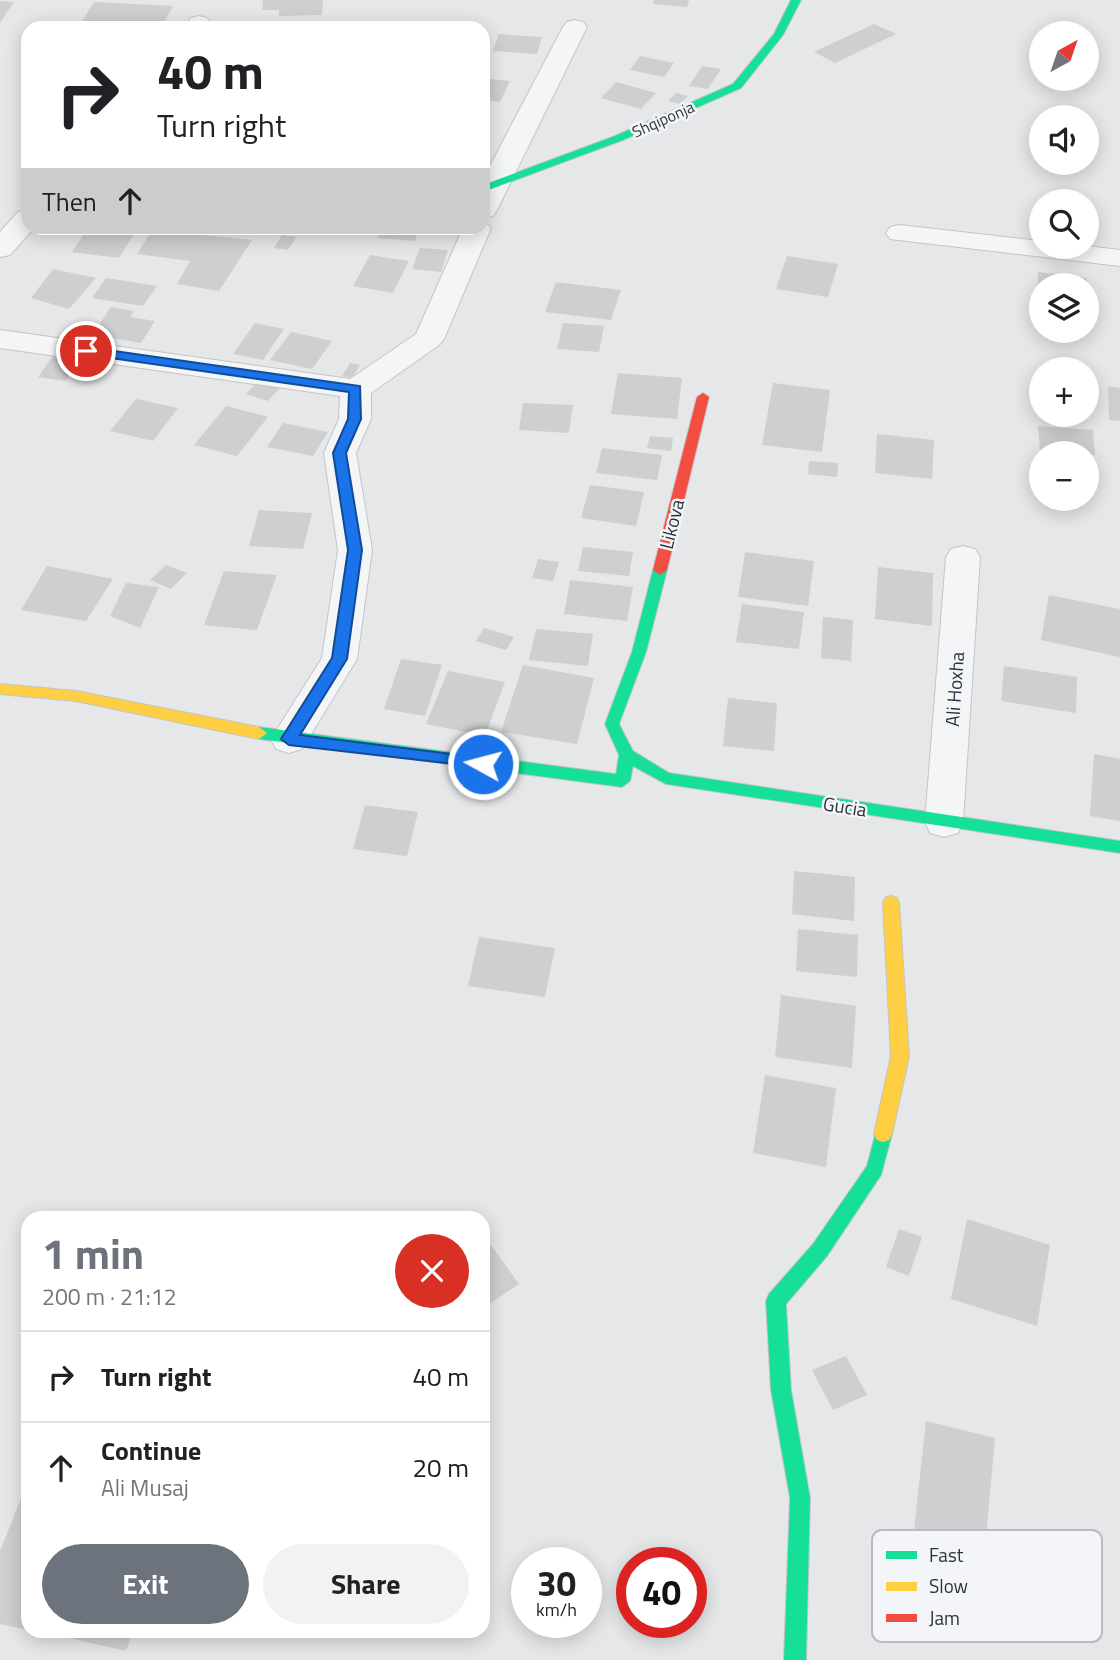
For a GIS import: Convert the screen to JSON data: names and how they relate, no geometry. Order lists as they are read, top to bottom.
{
  "streets": {
    "street": [
      "Shqiponja",
      "Likova",
      "Ali Hoxha",
      "Gucia"
    ]
  },
  "crossings": [
    ["Likova", "Gucia"],
    ["Ali Hoxha", "Gucia"]
  ],
  "legend": ["Fast", "Slow", "Jam"],
  "north": "top right",
  "page": {
    "map_buttons": ["+", "−"],
    "turn": ["40 m", "Turn right"],
    "then": "Then",
    "heading": ["1 min", "200 m · 21:12"],
    "list": [
      {
        "name": "Turn right",
        "value": "40 m"
      },
      {
        "name": "Continue",
        "note": "Ali Musaj",
        "value": "20 m"
      }
    ],
    "buttons": ["Exit", "Share"],
    "speed": "30 km/h",
    "limit": "40"
  }
}
